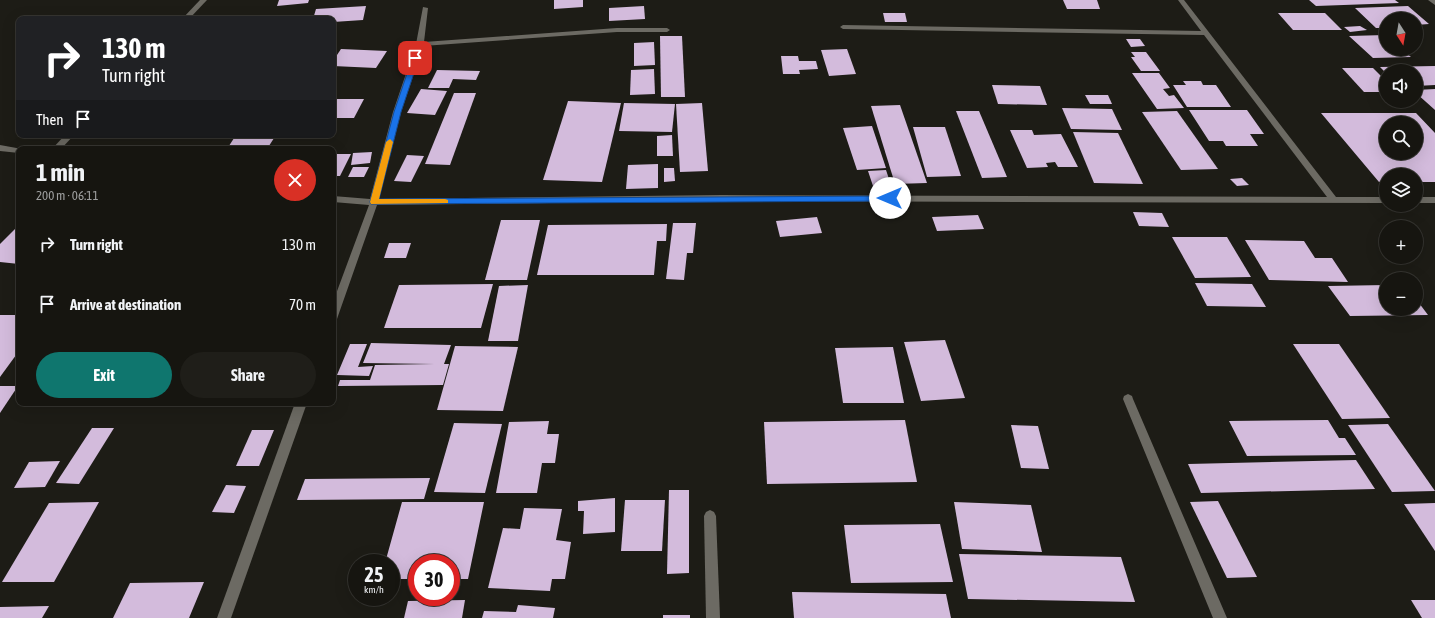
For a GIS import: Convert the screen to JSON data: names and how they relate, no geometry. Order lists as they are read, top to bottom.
{
  "north": "bottom",
  "page": {
    "map_buttons": ["+", "−"],
    "turn": ["130 m", "Turn right"],
    "then": "Then",
    "heading": ["1 min", "200 m · 06:11"],
    "list": [
      {
        "name": "Turn right",
        "value": "130 m"
      },
      {
        "name": "Arrive at destination",
        "value": "70 m"
      }
    ],
    "buttons": ["Exit", "Share"],
    "speed": "25 km/h",
    "limit": "30"
  }
}
